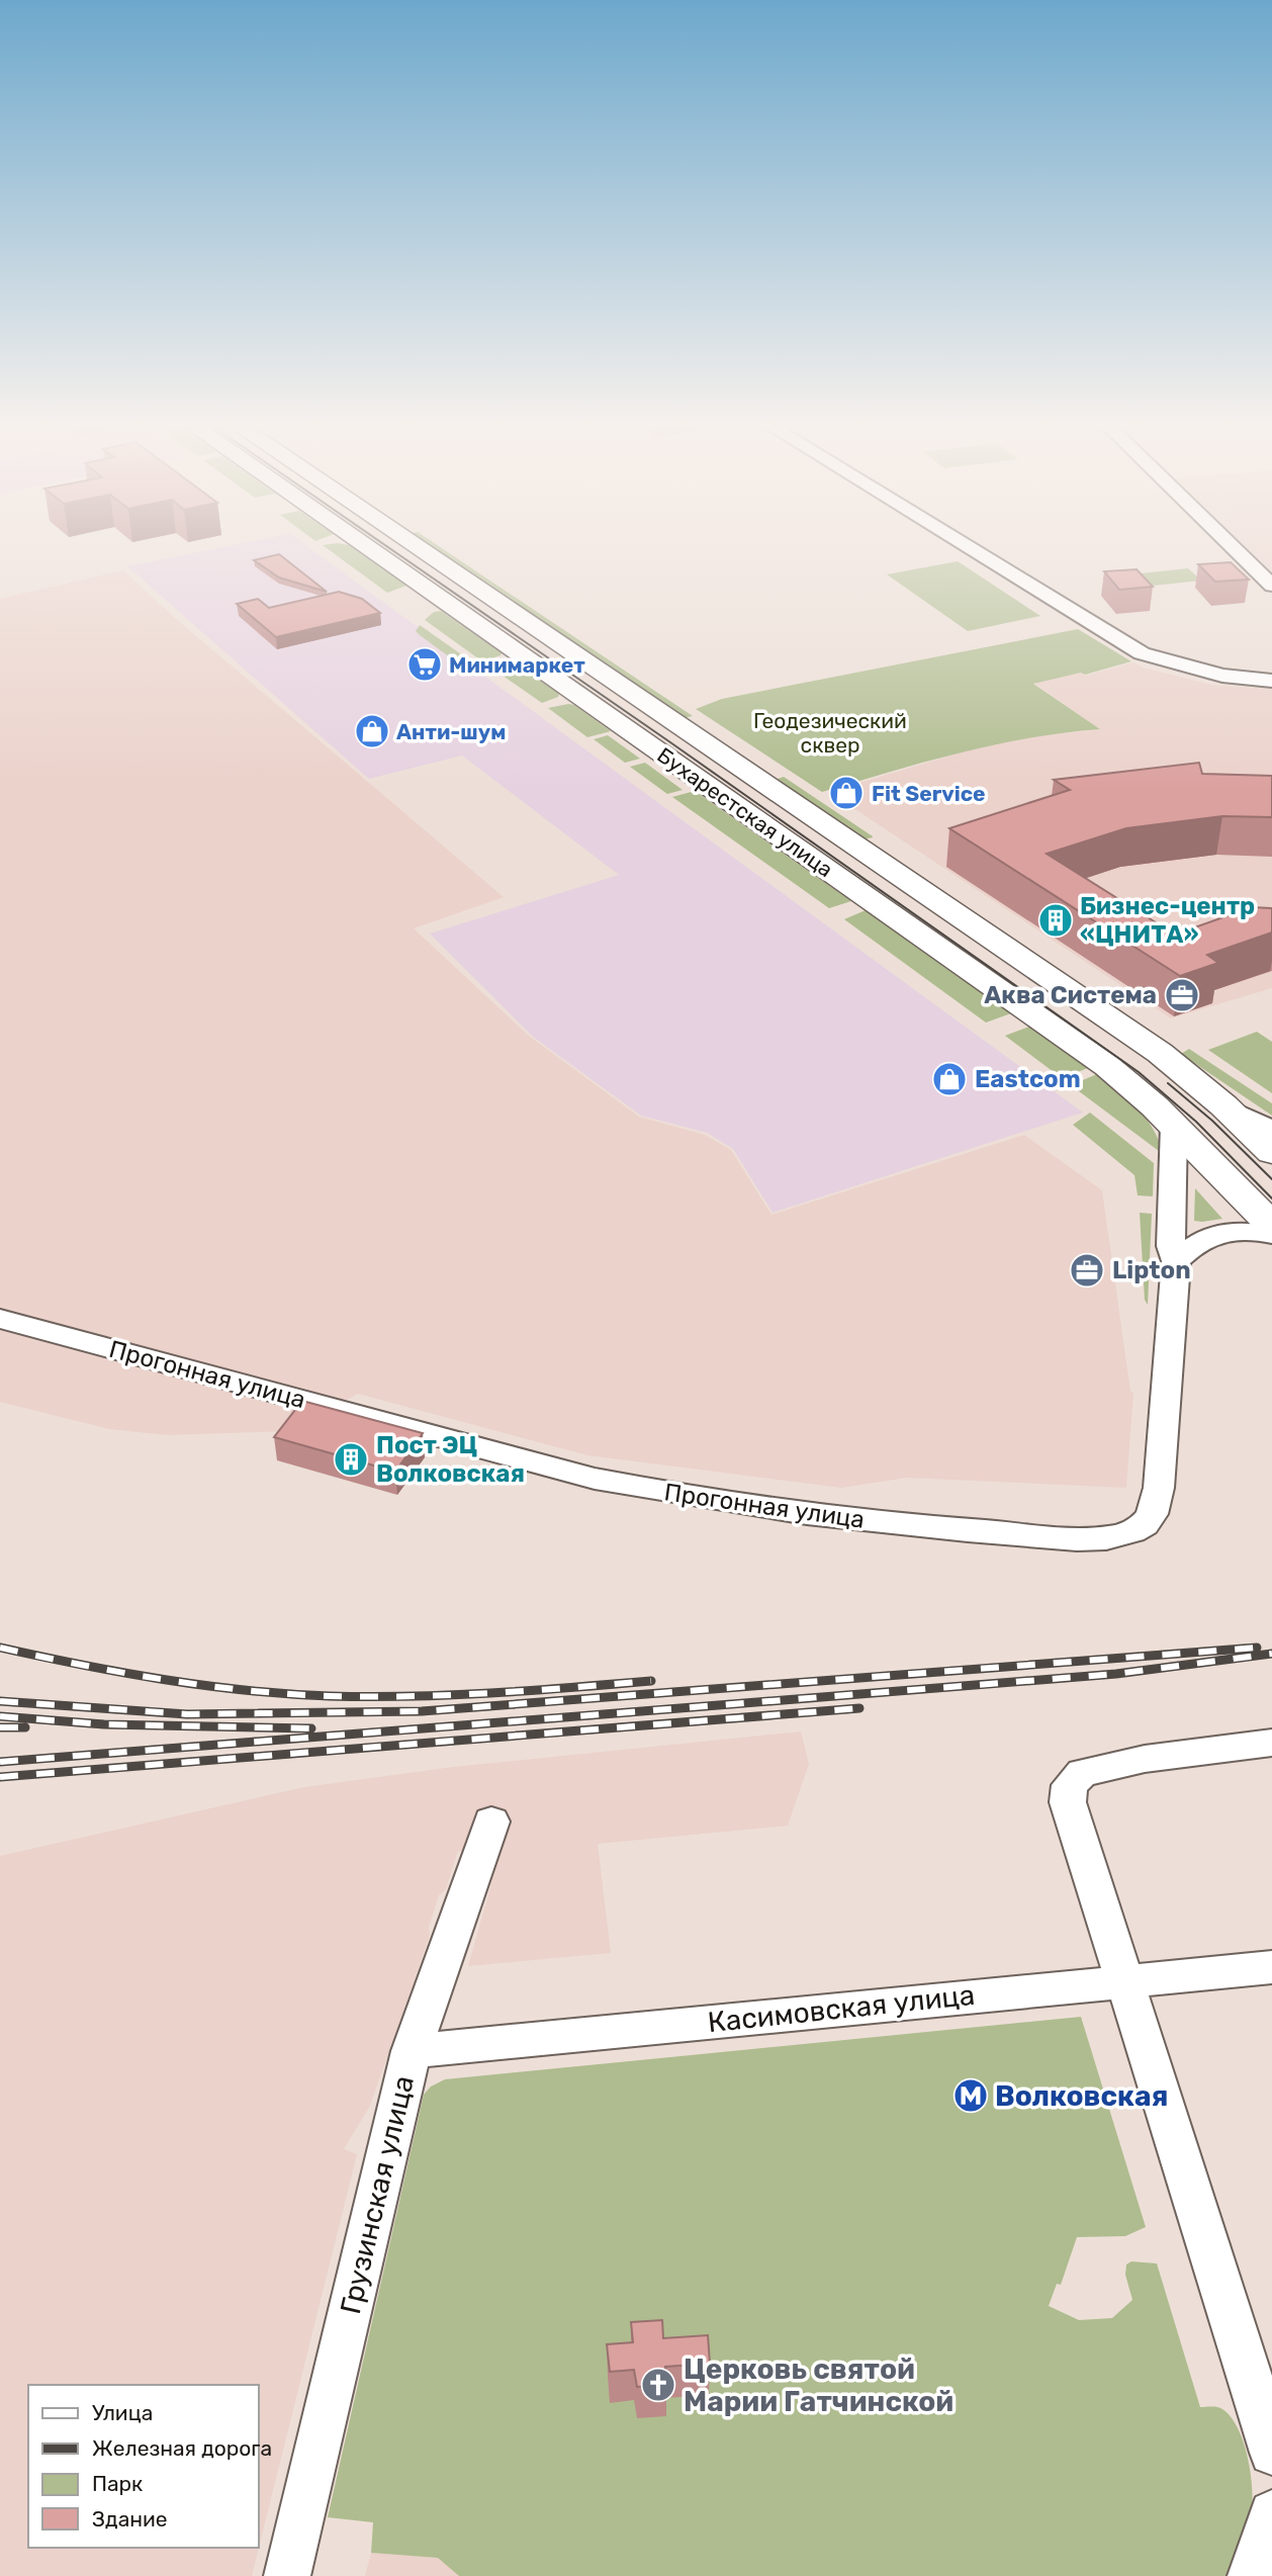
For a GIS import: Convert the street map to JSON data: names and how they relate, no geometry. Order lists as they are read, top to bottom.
{
  "streets": {
    "main road": ["Бухарестская улица"],
    "street": ["Прогонная улица", "Касимовская улица", "Грузинская улица"]
  },
  "crossings": [
    ["Бухарестская улица", "Прогонная улица"],
    ["Касимовская улица", "Грузинская улица"]
  ],
  "parks": ["Геодезический сквер"],
  "places": {
    "supermarket": ["Минимаркет"],
    "shop": ["Анти-шум", "Fit Service", "Eastcom"],
    "building": ["Бизнес-центр «ЦНИТА»", "Пост ЭЦ Волковская"],
    "office": ["Аква Система", "Lipton"],
    "metro station": ["Волковская"],
    "church": ["Церковь святой Марии Гатчинской"]
  },
  "legend": [
    "Улица",
    "Железная дорога",
    "Парк",
    "Здание"
  ]
}
